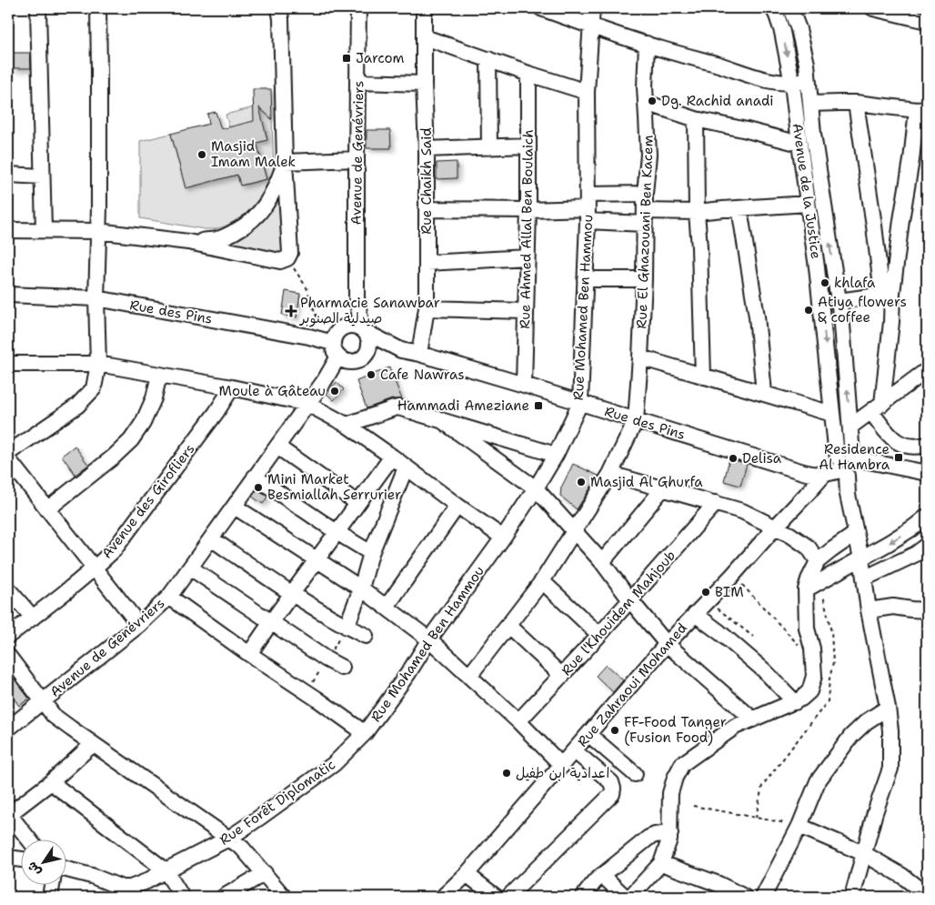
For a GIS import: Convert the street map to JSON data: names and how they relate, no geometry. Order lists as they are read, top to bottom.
{
  "streets": {
    "street": [
      "Avenue de Genévriers",
      "Rue Chaikh Said",
      "Avenue de la Justice",
      "Rue Ahmed Allal Ben Boulaich",
      "Rue El Ghazouani Ben Kacem",
      "Rue Mohamed Ben Hammou",
      "Rue des Pins",
      "Avenue des Girofliers",
      "Rue l'Khouidem Mahjoub",
      "Rue Zahraoui Mohamed",
      "Rue Forêt Diplomatic"
    ]
  },
  "crossings": [
    ["Avenue de Genévriers", "Rue des Pins"],
    ["Rue Chaikh Said", "Rue des Pins"],
    ["Avenue de la Justice", "Rue des Pins"],
    ["Avenue de la Justice", "Rue Zahraoui Mohamed"],
    ["Rue Ahmed Allal Ben Boulaich", "Rue des Pins"],
    ["Rue El Ghazouani Ben Kacem", "Rue des Pins"],
    ["Rue Mohamed Ben Hammou", "Rue des Pins"],
    ["Rue Mohamed Ben Hammou", "Rue Forêt Diplomatic"],
    ["Rue des Pins", "Rue Zahraoui Mohamed"]
  ],
  "places": {
    "transit": ["Jarcom", "Hammadi Ameziane", "Residence Al Hambra"],
    "other": [
      "Dg. Rachid anadi",
      "Masjid Imam Malek",
      "khlafa",
      "Atiya flowers & coffee",
      "Cafe Nawras",
      "Moule à Gâteau",
      "Delisa",
      "Masjid Al Ghurfa",
      "Mini Market Besmiallah Serrurier",
      "BIM",
      "FF-Food Tanger (Fusion Food)",
      "اعدادية ابن طفيل"
    ],
    "health": ["Pharmacie Sanawbar صيدلية الصنوبر"]
  },
  "north": "bottom left"
}
